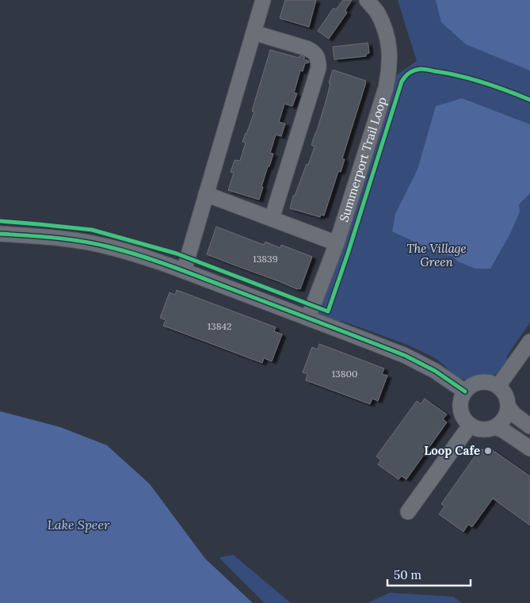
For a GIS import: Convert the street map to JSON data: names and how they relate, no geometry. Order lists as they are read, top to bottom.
{
  "streets": {
    "street": ["Summerport Trail Loop"]
  },
  "water": ["Lake Speer"],
  "parks": ["The Village Green"],
  "places": ["Loop Cafe"],
  "house_numbers": ["13839", "13842", "13800"],
  "scale_bar": "50 m"
}
